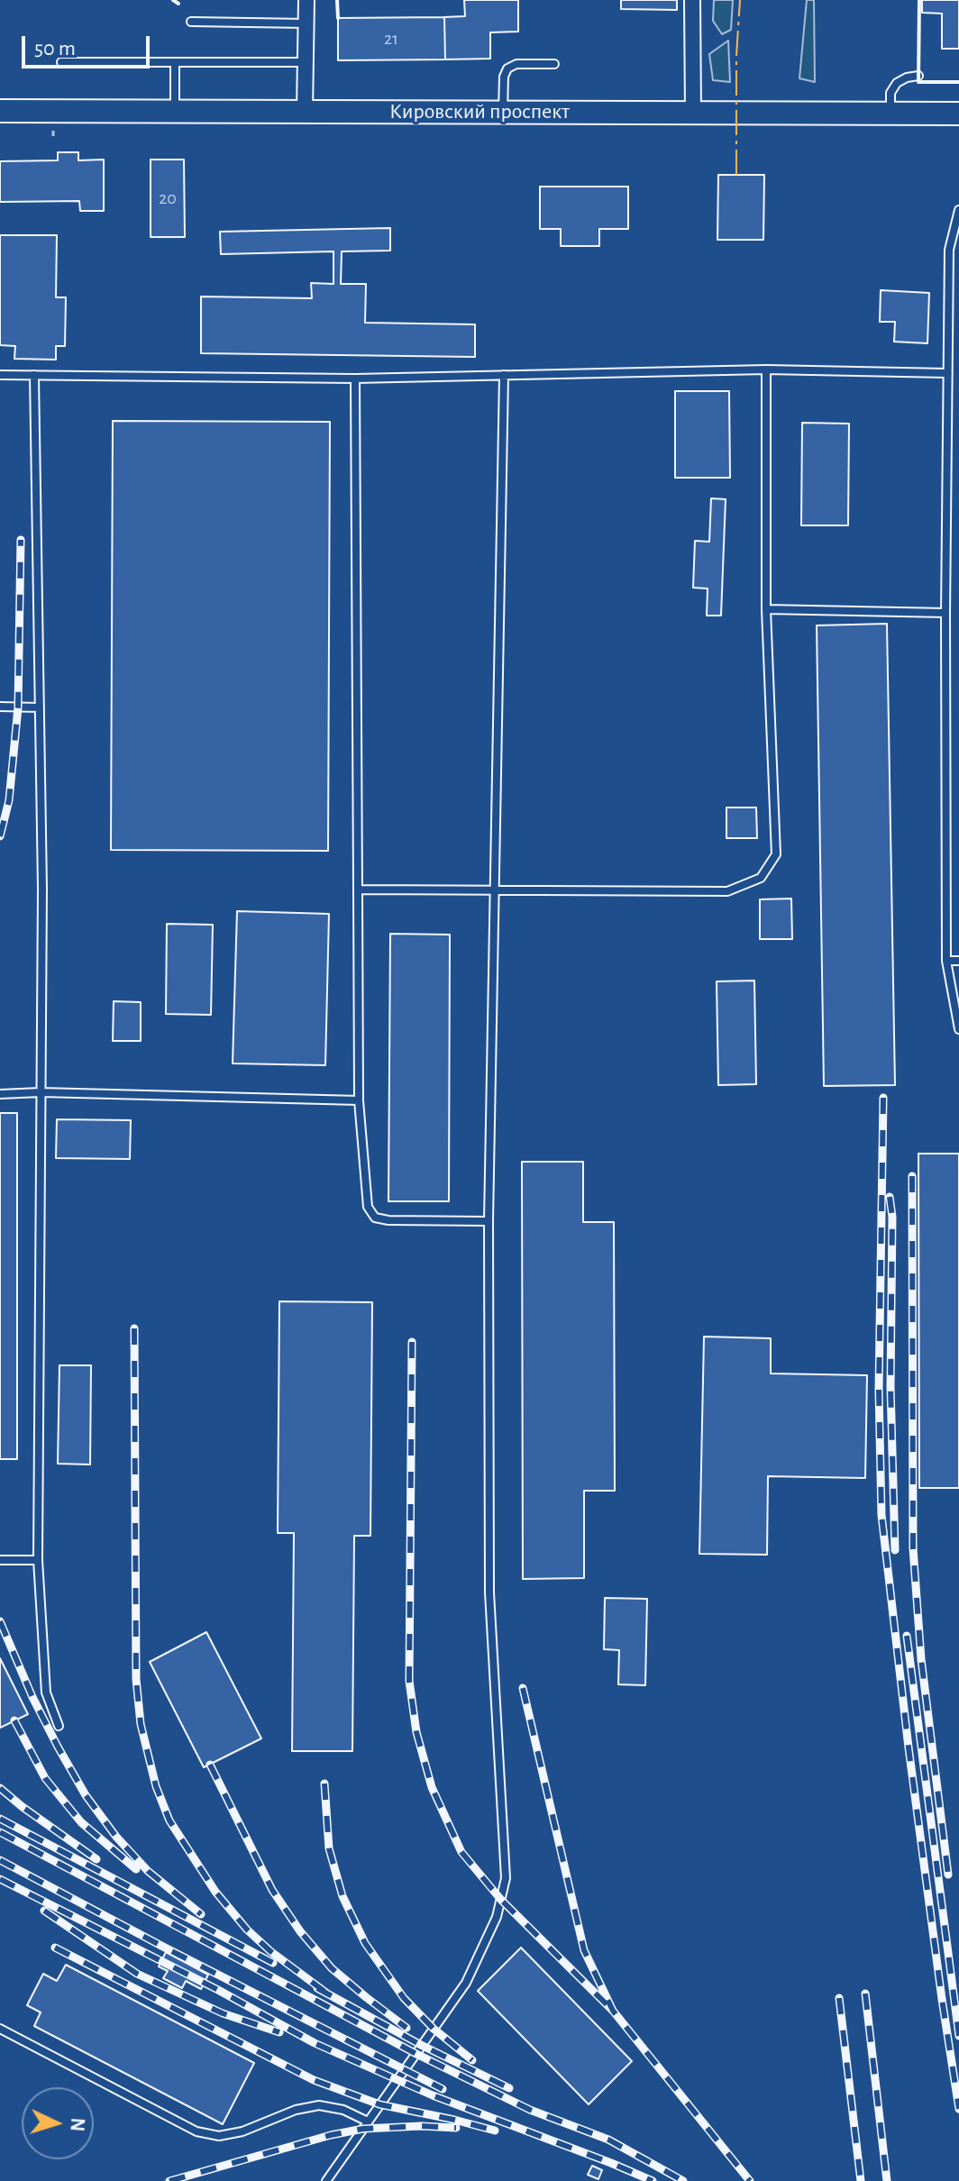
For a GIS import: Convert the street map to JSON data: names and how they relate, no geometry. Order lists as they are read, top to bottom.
{
  "streets": {
    "main road": ["Кировский проспект"]
  },
  "house_numbers": ["21", "20"],
  "scale_bar": "50 m",
  "north": "right"
}
